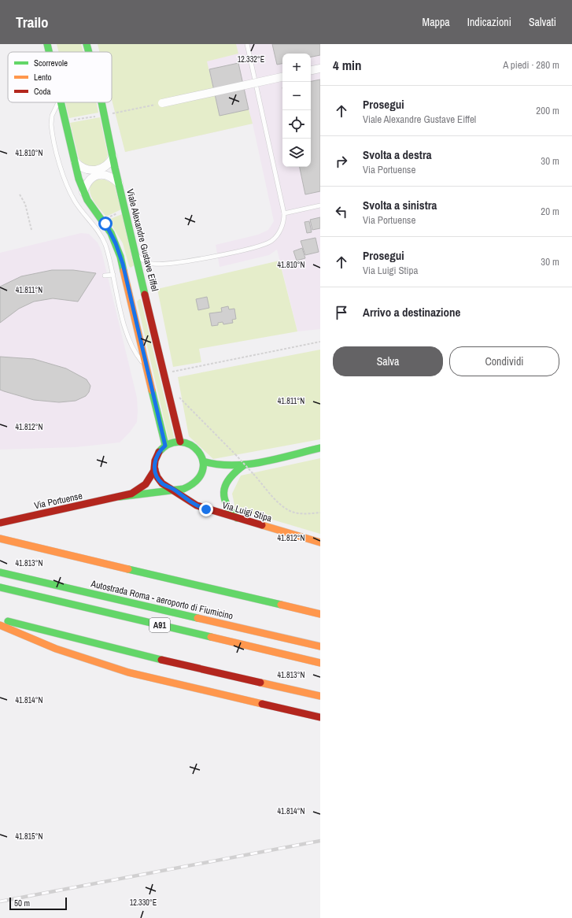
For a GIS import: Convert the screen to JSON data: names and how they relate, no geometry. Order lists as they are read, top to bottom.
{
  "streets": {
    "main road": [
      "Viale Alexandre Gustave Eiffel",
      "Via Portuense",
      "Via Luigi Stipa",
      "Autostrada Roma - aeroporto di Fiumicino",
      "A91"
    ]
  },
  "crossings": [
    ["Viale Alexandre Gustave Eiffel", "Via Portuense"],
    ["Viale Alexandre Gustave Eiffel", "Via Luigi Stipa"],
    ["Via Portuense", "Via Luigi Stipa"]
  ],
  "legend": ["Scorrevole", "Lento", "Coda"],
  "scale_bar": "50 m",
  "page": {
    "header": "Trailo",
    "nav": ["Mappa", "Indicazioni", "Salvati"],
    "heading": ["4 min", "A piedi · 280 m"],
    "map_buttons": ["+", "−"],
    "list": [
      ["Prosegui", "Viale Alexandre Gustave Eiffel", "200 m"],
      ["Svolta a destra", "Via Portuense", "30 m"],
      ["Svolta a sinistra", "Via Portuense", "20 m"],
      ["Prosegui", "Via Luigi Stipa", "30 m"],
      "Arrivo a destinazione"
    ],
    "buttons": ["Salva", "Condividi"],
    "scale": "50 m"
  },
  "coordinates": [
    "12.332°E",
    "41.810°N",
    "41.811°N",
    "41.812°N",
    "41.813°N",
    "41.814°N",
    "41.815°N",
    "12.330°E"
  ]
}
